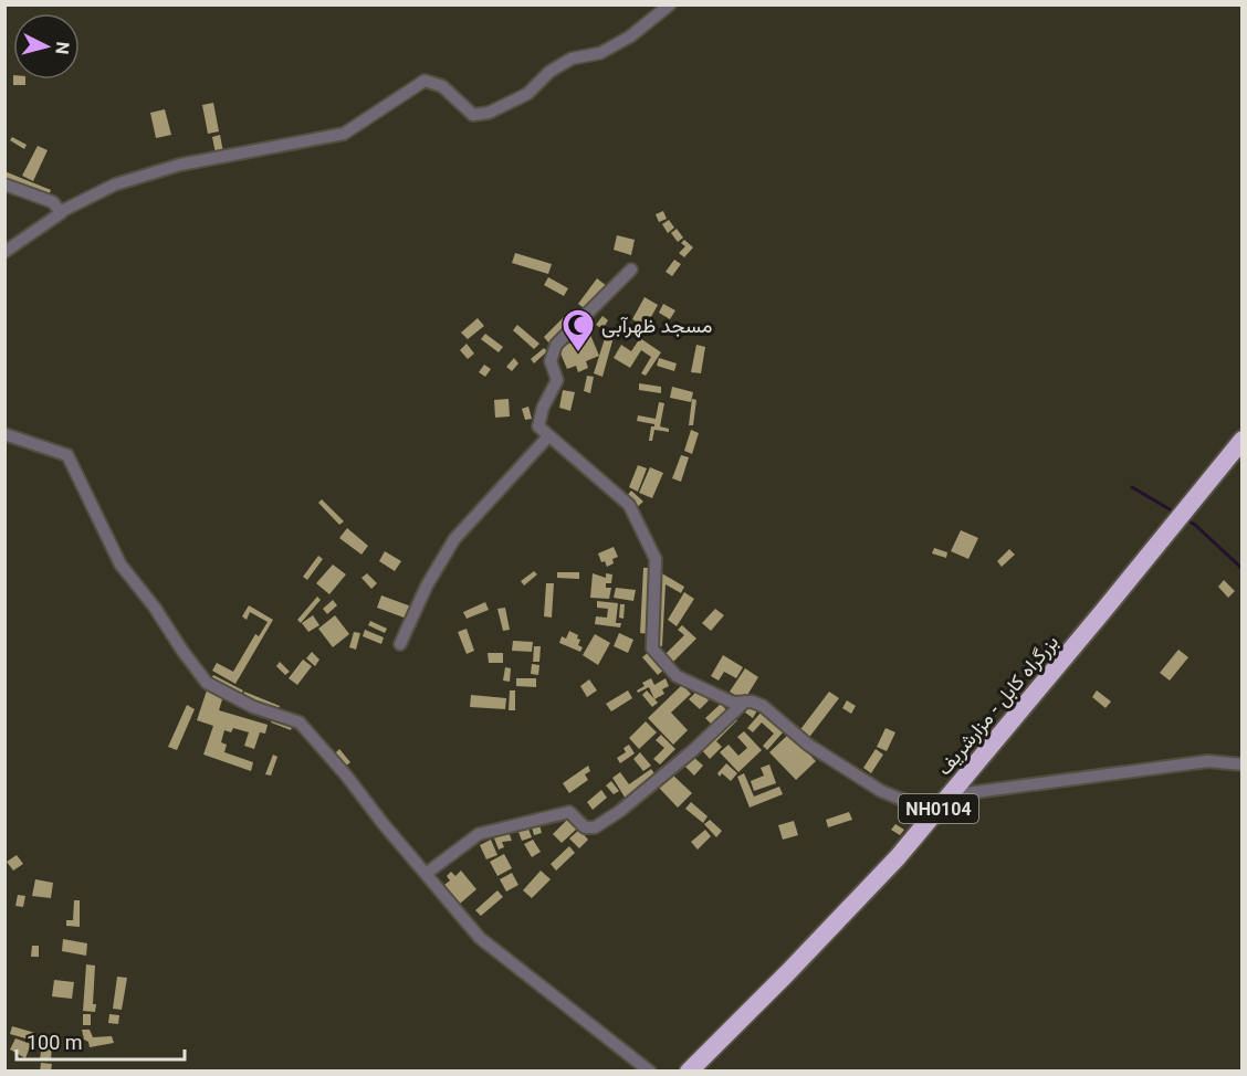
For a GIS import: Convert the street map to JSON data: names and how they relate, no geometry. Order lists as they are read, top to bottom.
{
  "streets": {
    "highway": ["بزرگراه کابل - مزارشریف", "NH0104"]
  },
  "places": {
    "mosque": ["مسجد ظهرآبی"]
  },
  "scale_bar": "100 m",
  "north": "right"
}
